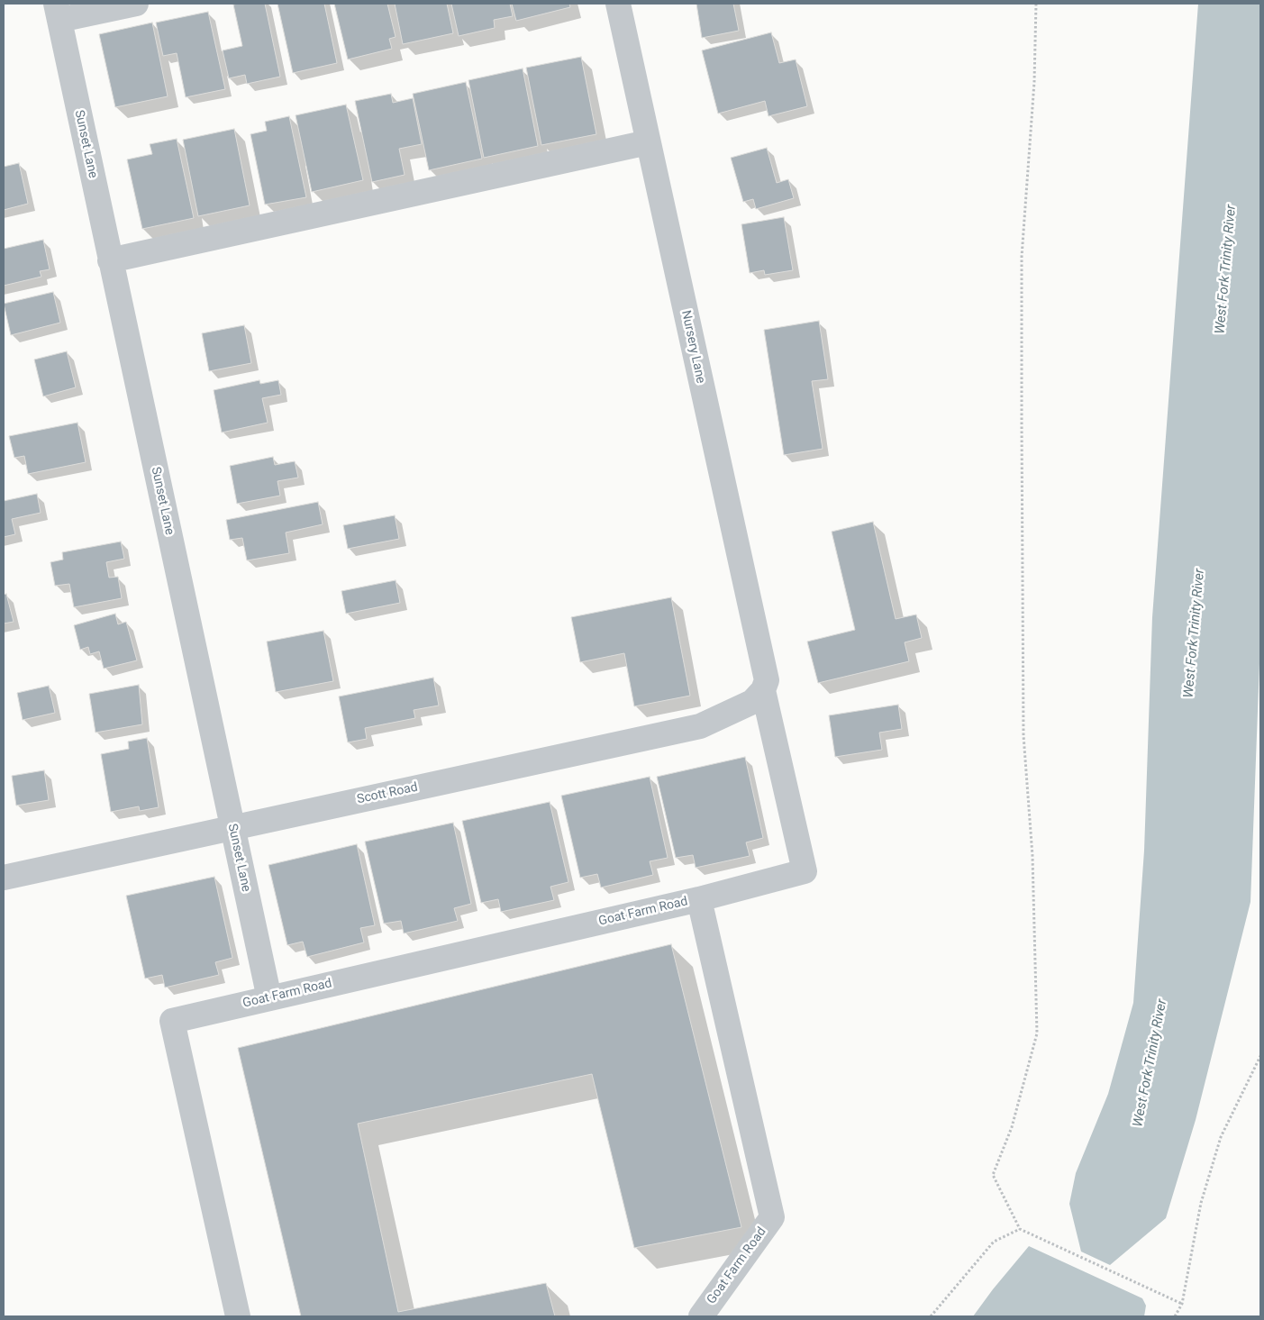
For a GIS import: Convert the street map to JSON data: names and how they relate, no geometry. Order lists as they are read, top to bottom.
{
  "streets": {
    "street": [
      "Sunset Lane",
      "Nursery Lane",
      "Scott Road",
      "Goat Farm Road"
    ]
  },
  "crossings": [
    ["Sunset Lane", "Scott Road"],
    ["Sunset Lane", "Goat Farm Road"],
    ["Nursery Lane", "Scott Road"],
    ["Nursery Lane", "Goat Farm Road"],
    ["Scott Road", "Goat Farm Road"]
  ],
  "water": ["West Fork Trinity River"]
}
